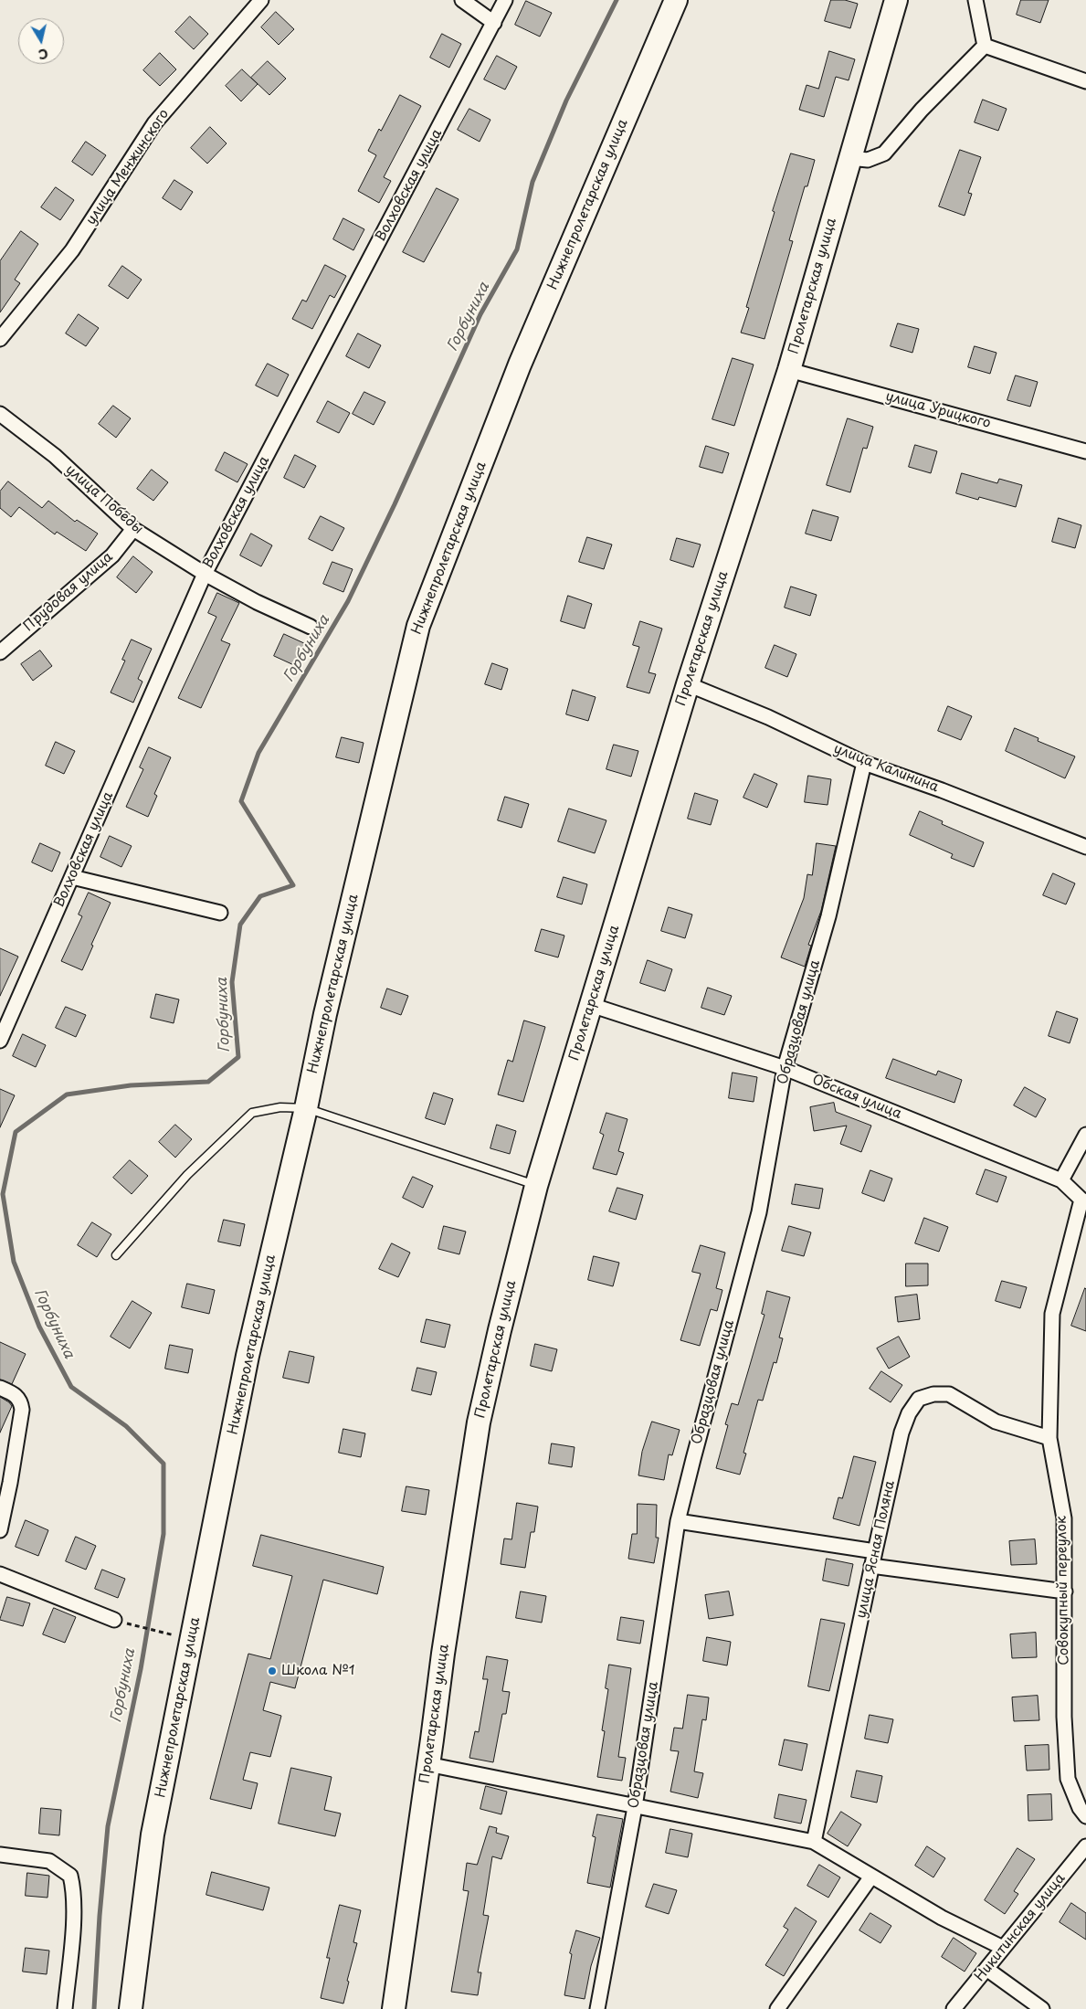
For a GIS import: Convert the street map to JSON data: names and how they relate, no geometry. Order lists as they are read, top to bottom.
{
  "streets": {
    "main road": ["Нижнепролетарская улица", "Пролетарская улица"],
    "street": [
      "улица Менжинского",
      "Волховская улица",
      "улица Урицкого",
      "улица Победы",
      "Прудовая улица",
      "улица Калинина",
      "Образцовая улица",
      "Обская улица",
      "улица Ясная Поляна",
      "Совокупный переулок",
      "Никитинская улица"
    ]
  },
  "crossings": [
    ["Волховская улица", "улица Победы"],
    ["Пролетарская улица", "улица Урицкого"],
    ["Пролетарская улица", "улица Калинина"],
    ["Пролетарская улица", "Обская улица"],
    ["улица Победы", "Прудовая улица"],
    ["улица Калинина", "Образцовая улица"],
    ["Образцовая улица", "Обская улица"],
    ["Обская улица", "Совокупный переулок"],
    ["улица Ясная Поляна", "Совокупный переулок"]
  ],
  "water": ["Горбуниха"],
  "places": ["Школа №1"],
  "north": "bottom"
}
